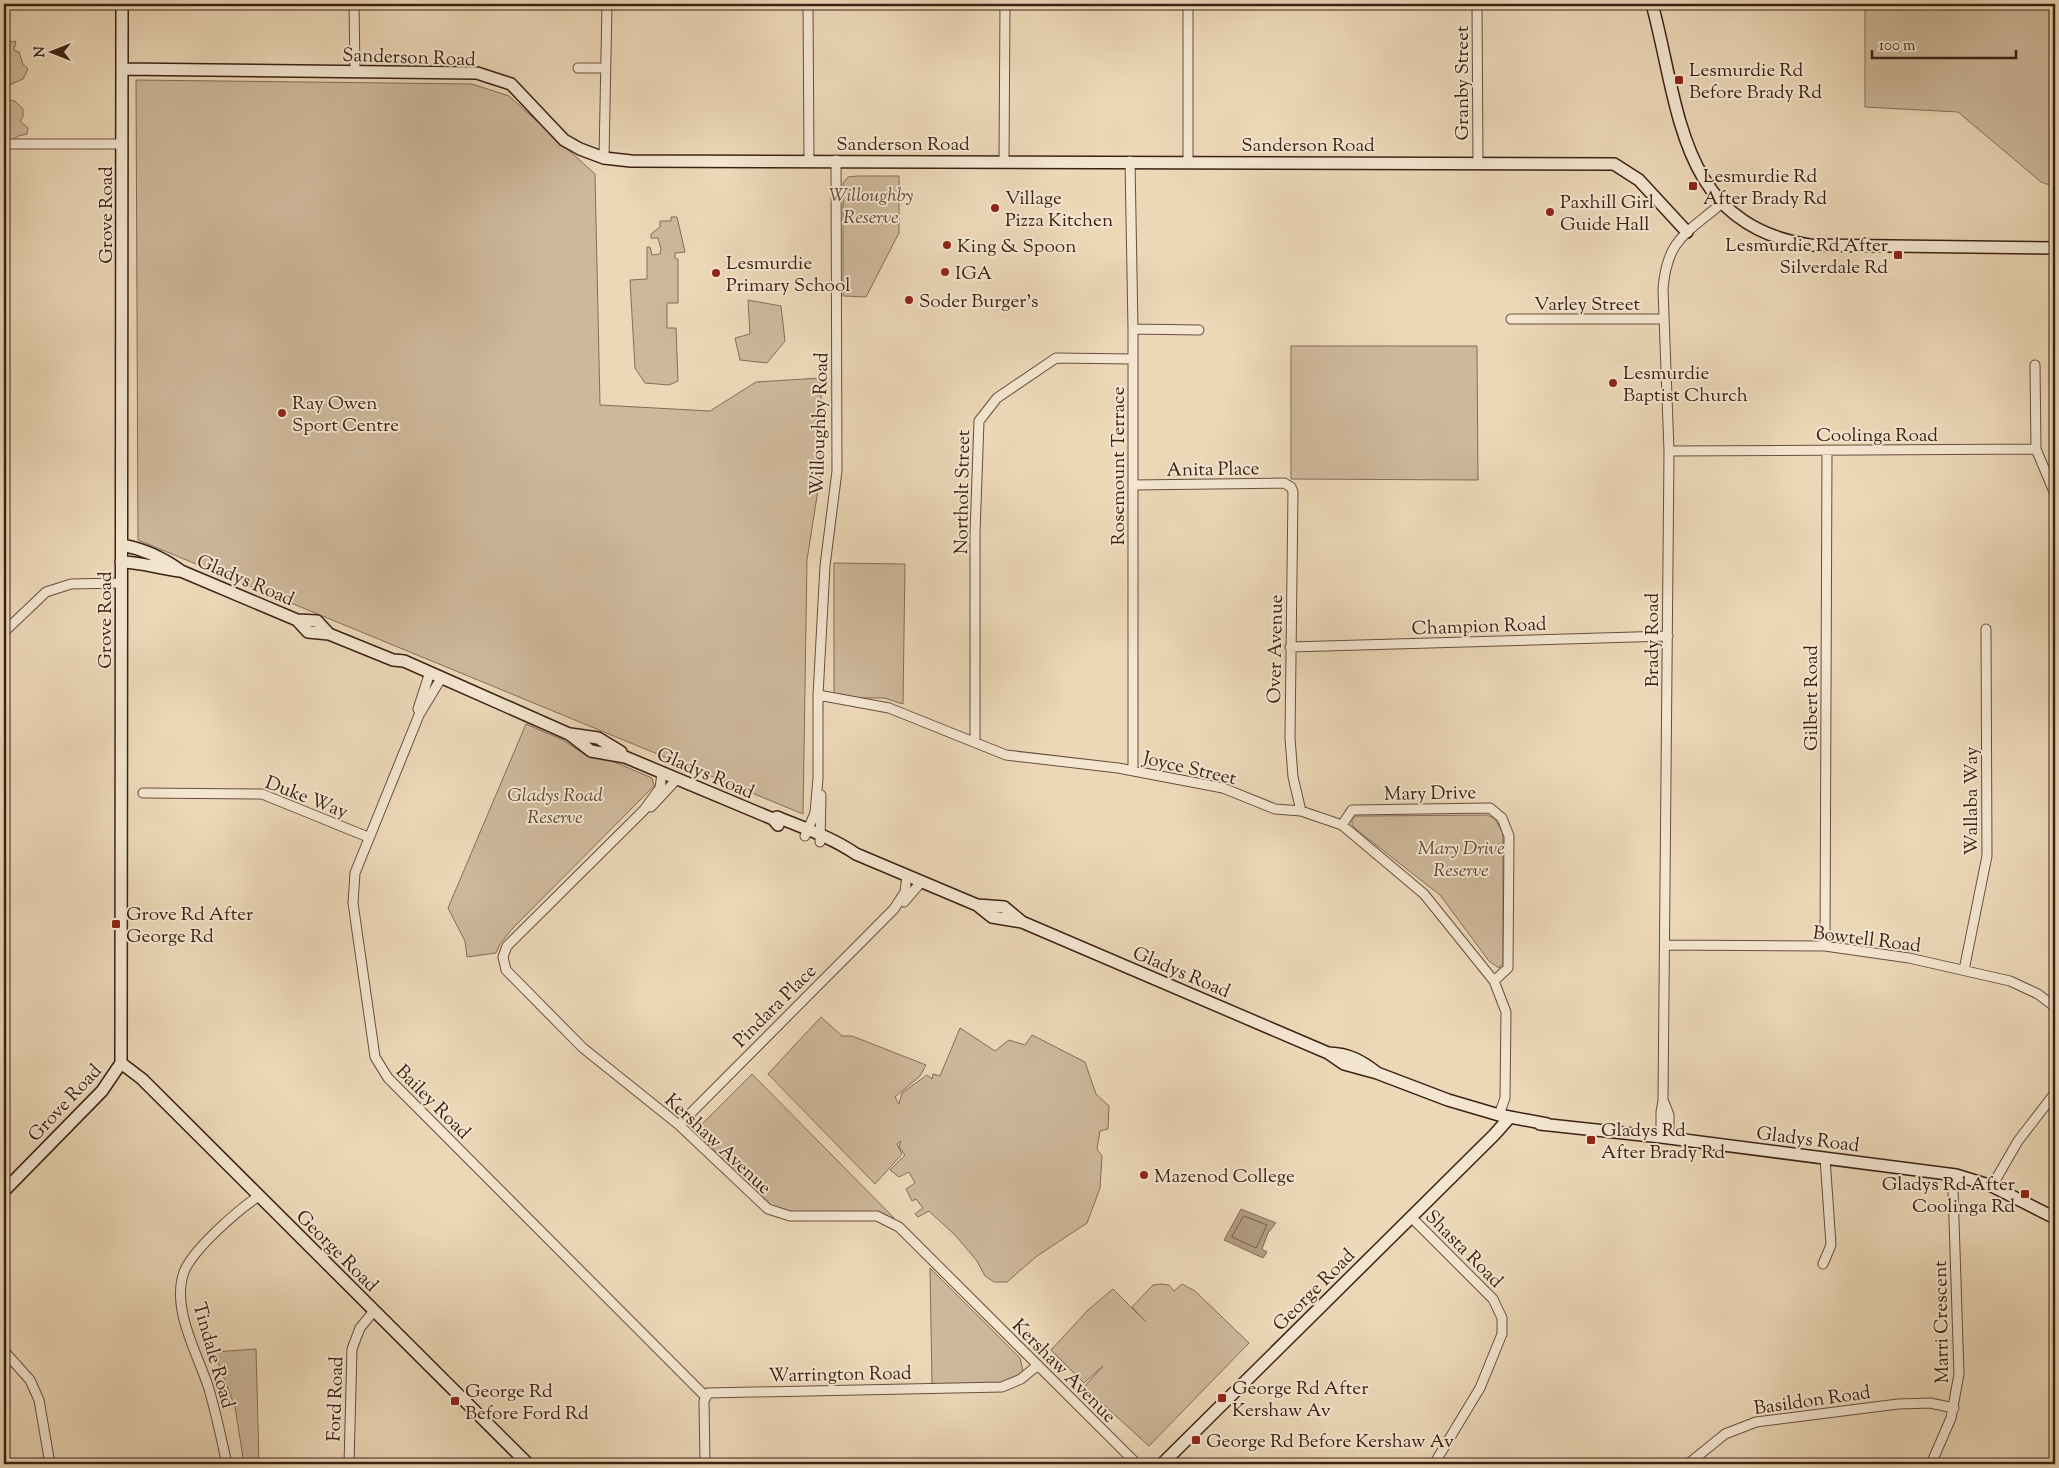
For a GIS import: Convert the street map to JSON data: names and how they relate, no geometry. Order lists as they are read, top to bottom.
{
  "streets": {
    "street": [
      "Sanderson Road",
      "Granby Street",
      "Grove Road",
      "Varley Street",
      "Willoughby Road",
      "Coolinga Road",
      "Rosemount Terrace",
      "Anita Place",
      "Northolt Street",
      "Gladys Road",
      "Champion Road",
      "Brady Road",
      "Over Avenue",
      "Gilbert Road",
      "Joyce Street",
      "Mary Drive",
      "Duke Way",
      "Wallaba Way",
      "Bowtell Road",
      "Pindara Place",
      "Bailey Road",
      "Kershaw Avenue",
      "Shasta Road",
      "George Road",
      "Marri Crescent",
      "Tindale Road",
      "Warrington Road",
      "Ford Road",
      "Basildon Road"
    ]
  },
  "crossings": [
    ["Sanderson Road", "Granby Street"],
    ["Sanderson Road", "Grove Road"],
    ["Sanderson Road", "Willoughby Road"],
    ["Sanderson Road", "Rosemount Terrace"],
    ["Sanderson Road", "Brady Road"],
    ["Grove Road", "Gladys Road"],
    ["Grove Road", "George Road"],
    ["Varley Street", "Brady Road"],
    ["Willoughby Road", "Gladys Road"],
    ["Willoughby Road", "Joyce Street"],
    ["Coolinga Road", "Brady Road"],
    ["Coolinga Road", "Gilbert Road"],
    ["Rosemount Terrace", "Anita Place"],
    ["Rosemount Terrace", "Northolt Street"],
    ["Rosemount Terrace", "Joyce Street"],
    ["Anita Place", "Over Avenue"],
    ["Northolt Street", "Joyce Street"],
    ["Gladys Road", "Brady Road"],
    ["Gladys Road", "Joyce Street"],
    ["Gladys Road", "Pindara Place"],
    ["Gladys Road", "Bailey Road"],
    ["Gladys Road", "Kershaw Avenue"],
    ["Gladys Road", "George Road"],
    ["Gladys Road", "Marri Crescent"],
    ["Champion Road", "Brady Road"],
    ["Champion Road", "Over Avenue"],
    ["Brady Road", "Bowtell Road"],
    ["Over Avenue", "Joyce Street"],
    ["Gilbert Road", "Bowtell Road"],
    ["Joyce Street", "Mary Drive"],
    ["Joyce Street", "George Road"],
    ["Duke Way", "Bailey Road"],
    ["Wallaba Way", "Bowtell Road"],
    ["Pindara Place", "Kershaw Avenue"],
    ["Bailey Road", "Warrington Road"],
    ["Kershaw Avenue", "Warrington Road"],
    ["Shasta Road", "George Road"],
    ["George Road", "Tindale Road"],
    ["George Road", "Ford Road"],
    ["Marri Crescent", "Basildon Road"]
  ],
  "parks": ["Willoughby Reserve", "Gladys Road Reserve", "Mary Drive Reserve"],
  "places": {
    "transit": [
      "Lesmurdie Rd Before Brady Rd",
      "Lesmurdie Rd After Brady Rd",
      "Lesmurdie Rd After Silverdale Rd",
      "Grove Rd After George Rd",
      "Gladys Rd After Brady Rd",
      "Gladys Rd After Coolinga Rd",
      "George Rd After Kershaw Av",
      "George Rd Before Ford Rd",
      "George Rd Before Kershaw Av"
    ],
    "other": [
      "Village Pizza Kitchen",
      "Paxhill Girl Guide Hall",
      "King & Spoon",
      "IGA",
      "Lesmurdie Primary School",
      "Soder Burger's",
      "Lesmurdie Baptist Church",
      "Ray Owen Sport Centre",
      "Mazenod College"
    ]
  },
  "scale_bar": "100 m",
  "north": "left"
}
